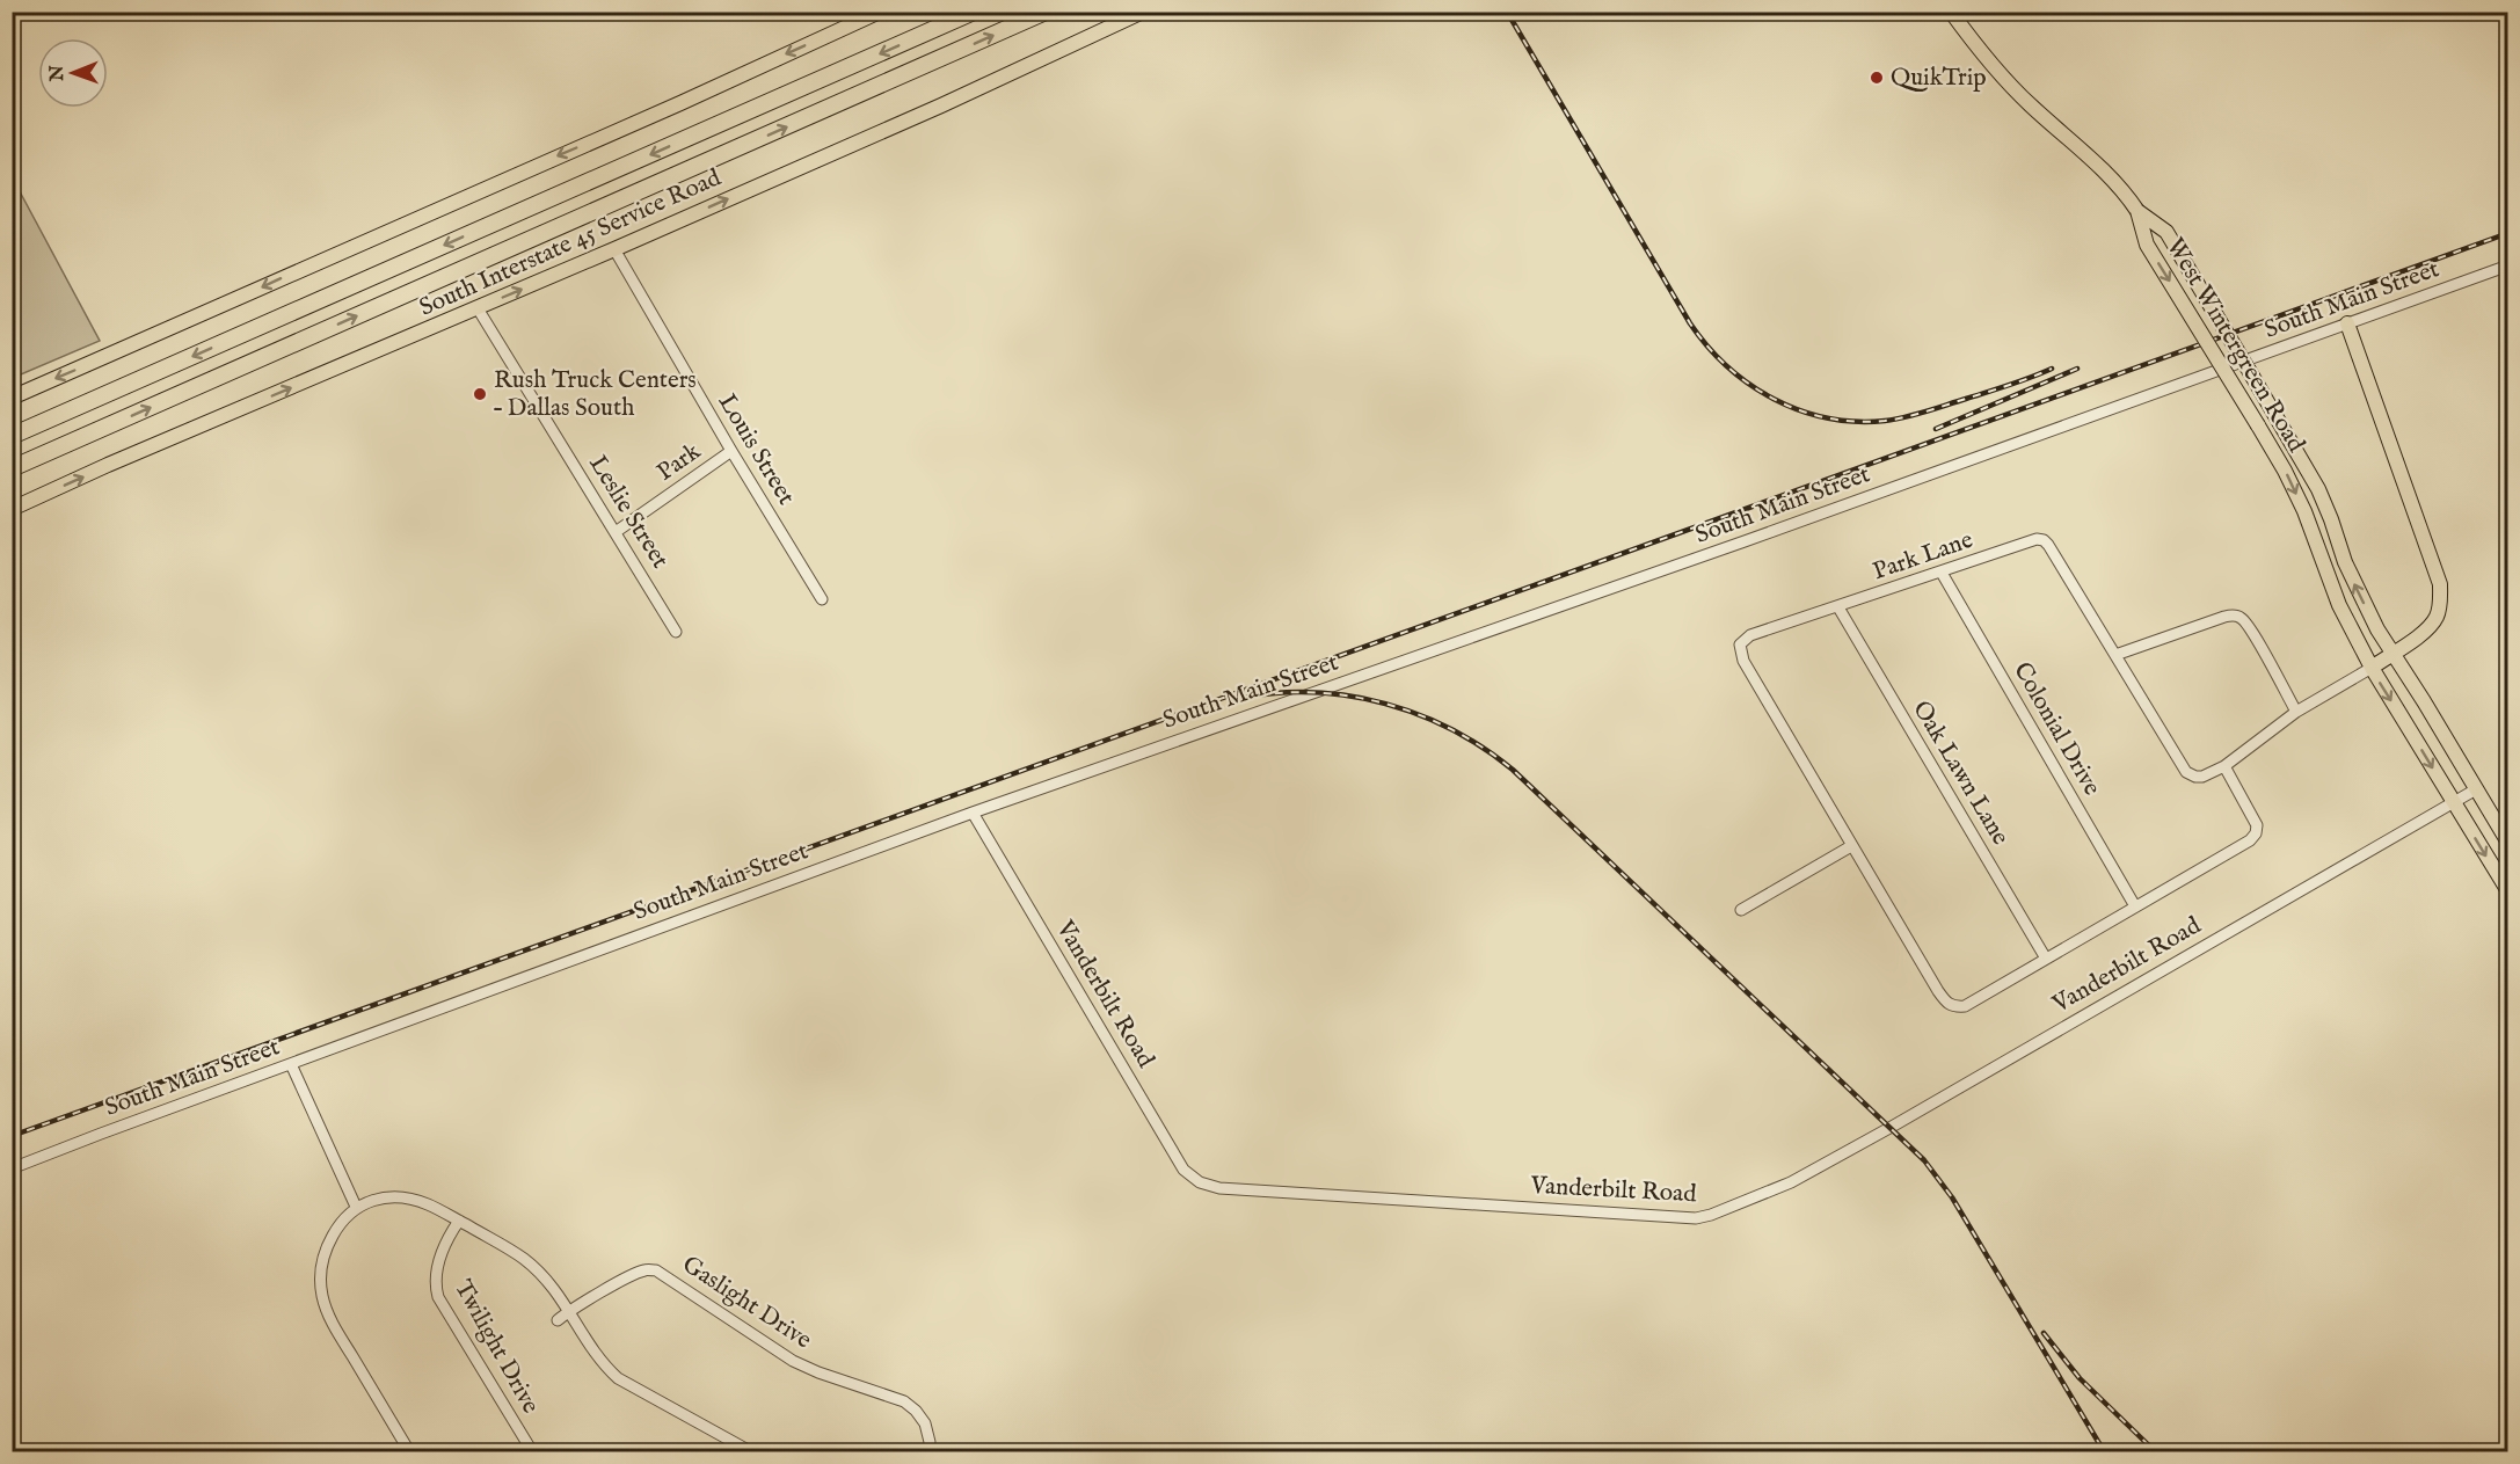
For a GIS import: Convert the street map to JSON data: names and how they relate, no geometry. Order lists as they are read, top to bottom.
{
  "streets": {
    "main road": ["South Interstate 45 Service Road", "West Wintergreen Road"],
    "street": [
      "South Main Street",
      "Louis Street",
      "Park",
      "Leslie Street",
      "Park Lane",
      "Colonial Drive",
      "Oak Lawn Lane",
      "Vanderbilt Road",
      "Gaslight Drive",
      "Twilight Drive"
    ]
  },
  "crossings": [
    ["South Interstate 45 Service Road", "Louis Street"],
    ["South Interstate 45 Service Road", "Leslie Street"],
    ["South Main Street", "Vanderbilt Road"],
    ["West Wintergreen Road", "Park Lane"],
    ["West Wintergreen Road", "Vanderbilt Road"],
    ["Louis Street", "Park"],
    ["Park", "Leslie Street"],
    ["Park Lane", "Colonial Drive"],
    ["Park Lane", "Oak Lawn Lane"]
  ],
  "places": ["QuikTrip", "Rush Truck Centers – Dallas South"],
  "north": "left"
}
